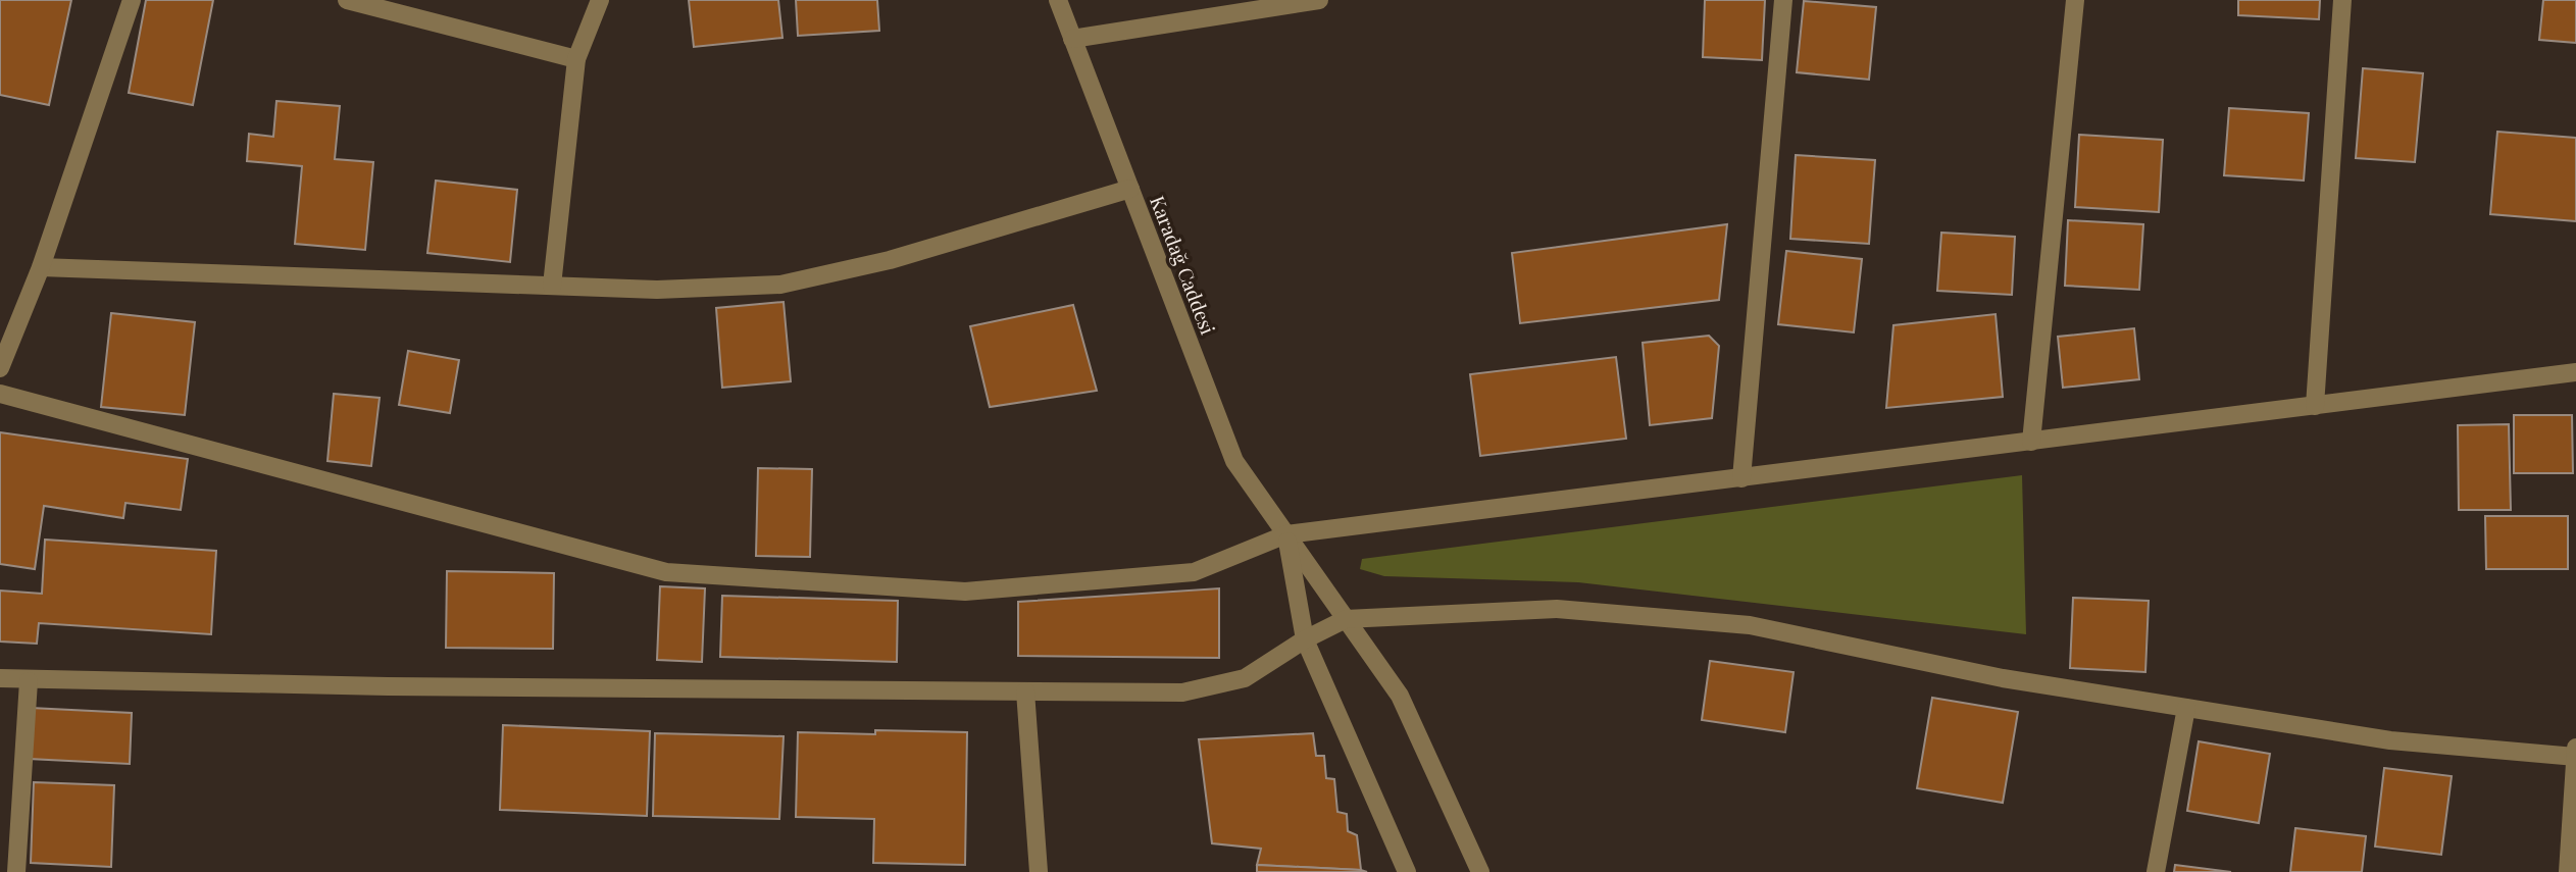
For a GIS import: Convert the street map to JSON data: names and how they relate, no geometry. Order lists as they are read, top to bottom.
{
  "streets": {
    "street": ["Karadağ Caddesi"]
  }
}
